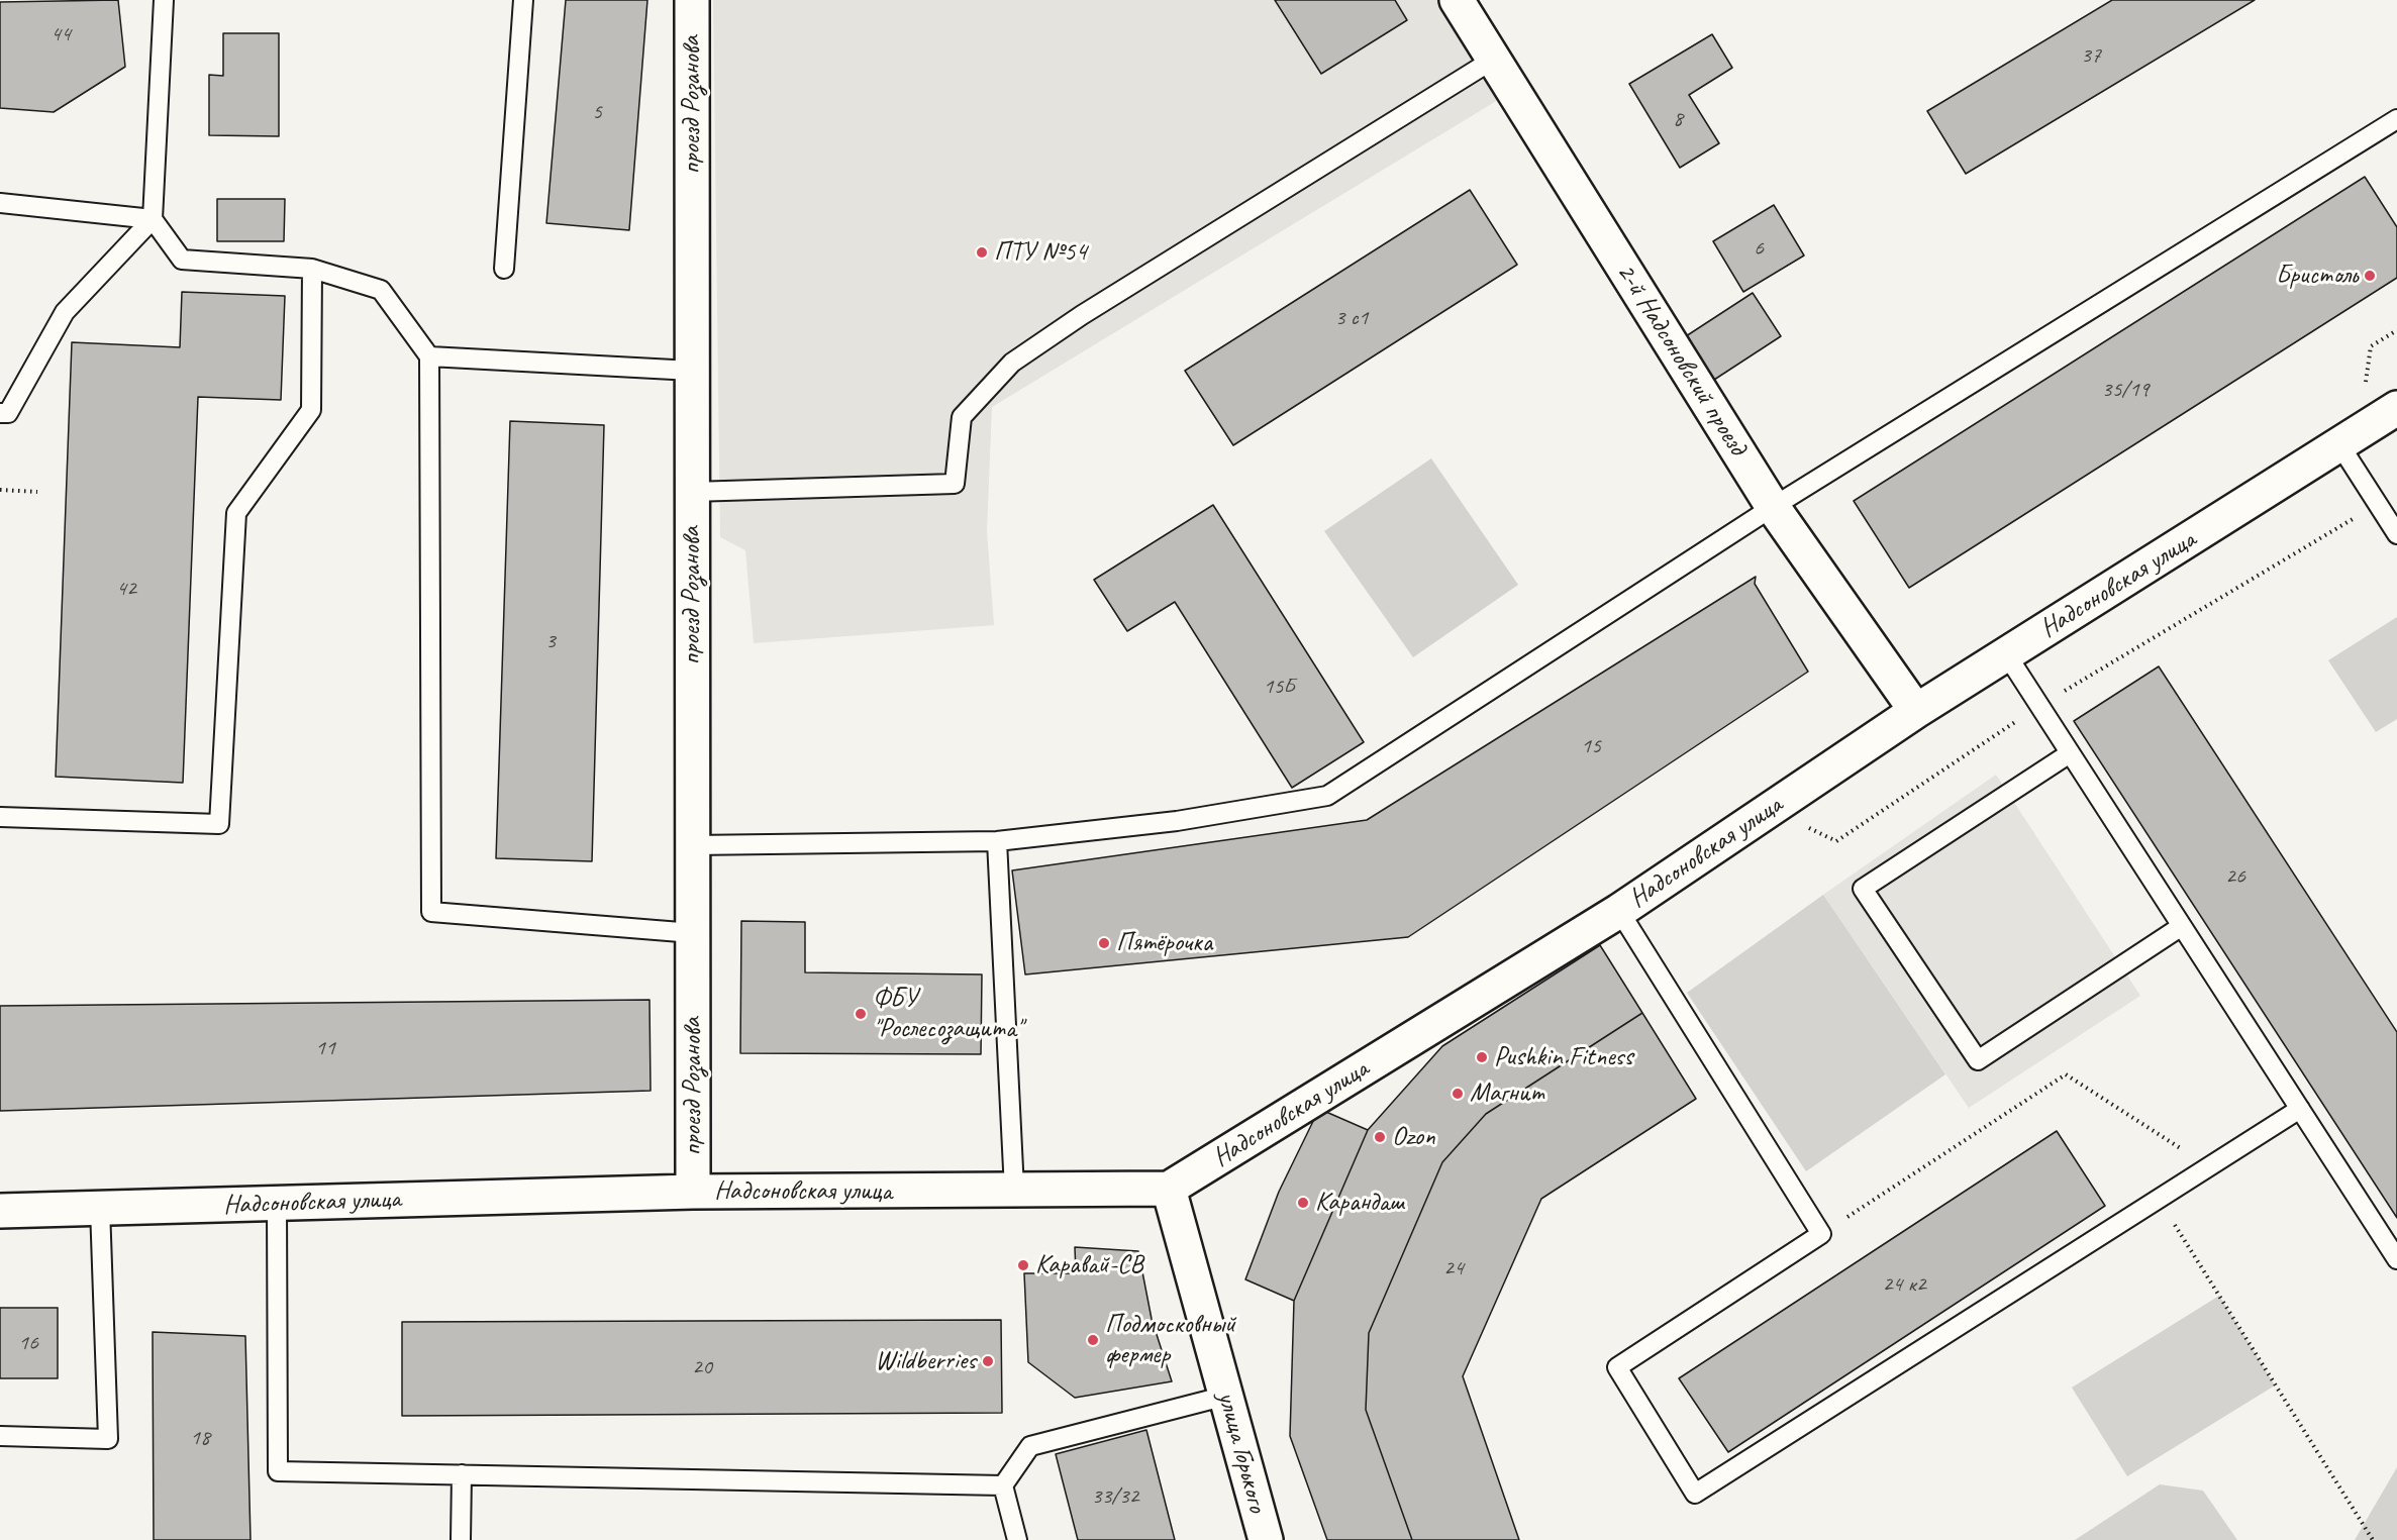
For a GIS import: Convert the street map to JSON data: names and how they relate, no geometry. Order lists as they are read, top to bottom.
{
  "streets": {
    "street": [
      "проезд Розанова",
      "2-й Надсоновский проезд",
      "Надсоновская улица",
      "улица Горького"
    ]
  },
  "crossings": [
    ["проезд Розанова", "Надсоновская улица"],
    ["2-й Надсоновский проезд", "Надсоновская улица"],
    ["Надсоновская улица", "улица Горького"]
  ],
  "places": [
    "ПТУ №54",
    "Бристоль",
    "Пятёрочка",
    "ФБУ \"Рослесозащита\"",
    "Pushkin Fitness",
    "Магнит",
    "Ozon",
    "Карандаш",
    "Каравай-СВ",
    "Подмосковный фермер",
    "Wildberries"
  ],
  "house_numbers": [
    "44",
    "37",
    "5",
    "8",
    "6",
    "3 с1",
    "35/19",
    "42",
    "3",
    "15Б",
    "15",
    "26",
    "11",
    "24",
    "24 к2",
    "16",
    "20",
    "18",
    "33/32"
  ]
}
